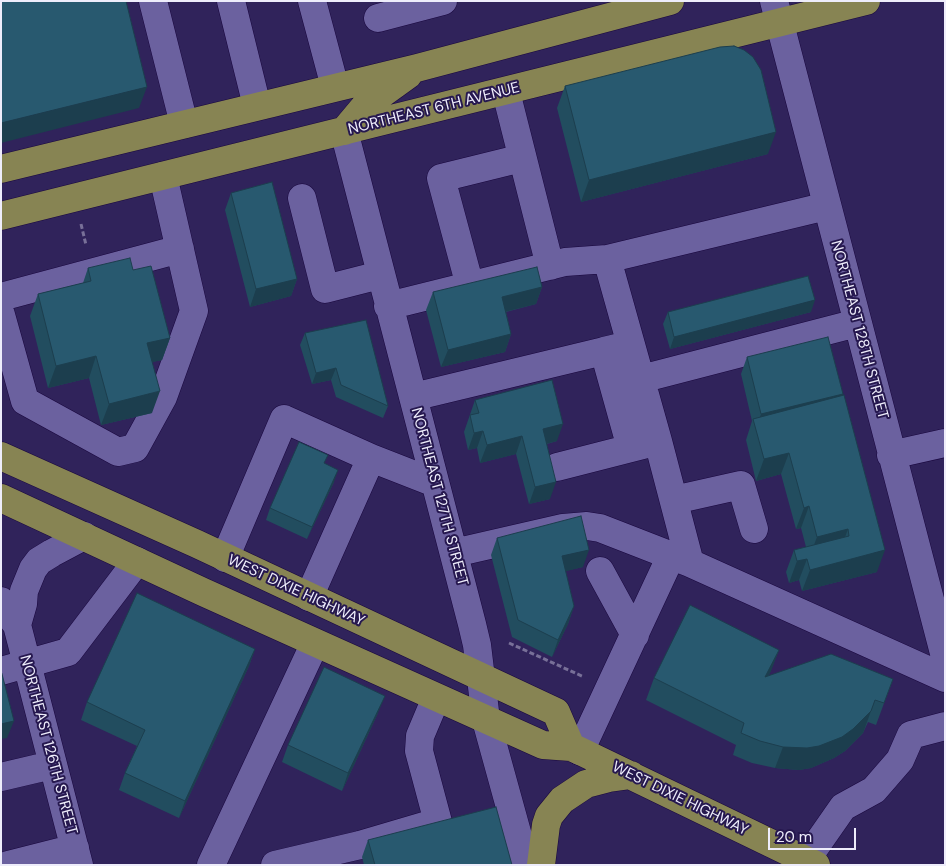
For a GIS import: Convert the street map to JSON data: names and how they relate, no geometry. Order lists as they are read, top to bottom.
{
  "streets": {
    "main road": ["NORTHEAST 6TH AVENUE", "WEST DIXIE HIGHWAY"],
    "street": ["NORTHEAST 128TH STREET", "NORTHEAST 127TH STREET", "NORTHEAST 126TH STREET"]
  },
  "crossings": [
    ["NORTHEAST 6TH AVENUE", "NORTHEAST 128TH STREET"],
    ["NORTHEAST 6TH AVENUE", "NORTHEAST 127TH STREET"],
    ["NORTHEAST 127TH STREET", "WEST DIXIE HIGHWAY"],
    ["WEST DIXIE HIGHWAY", "NORTHEAST 126TH STREET"]
  ],
  "scale_bar": "20 m"
}
